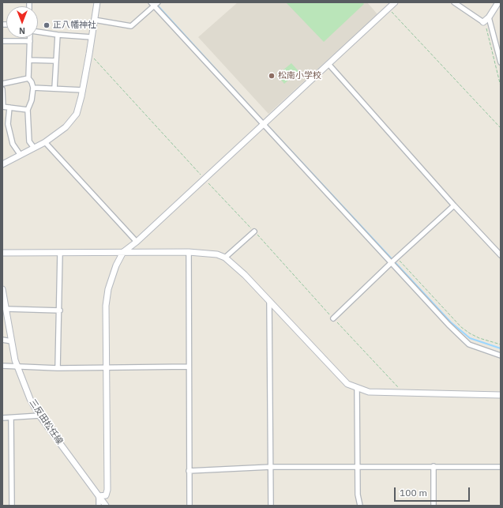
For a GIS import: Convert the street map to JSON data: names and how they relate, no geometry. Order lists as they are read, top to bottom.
{
  "streets": {
    "street": ["三反田松任線"]
  },
  "places": ["正八幡神社", "松南小学校"],
  "scale_bar": "100 m",
  "north": "bottom"
}
